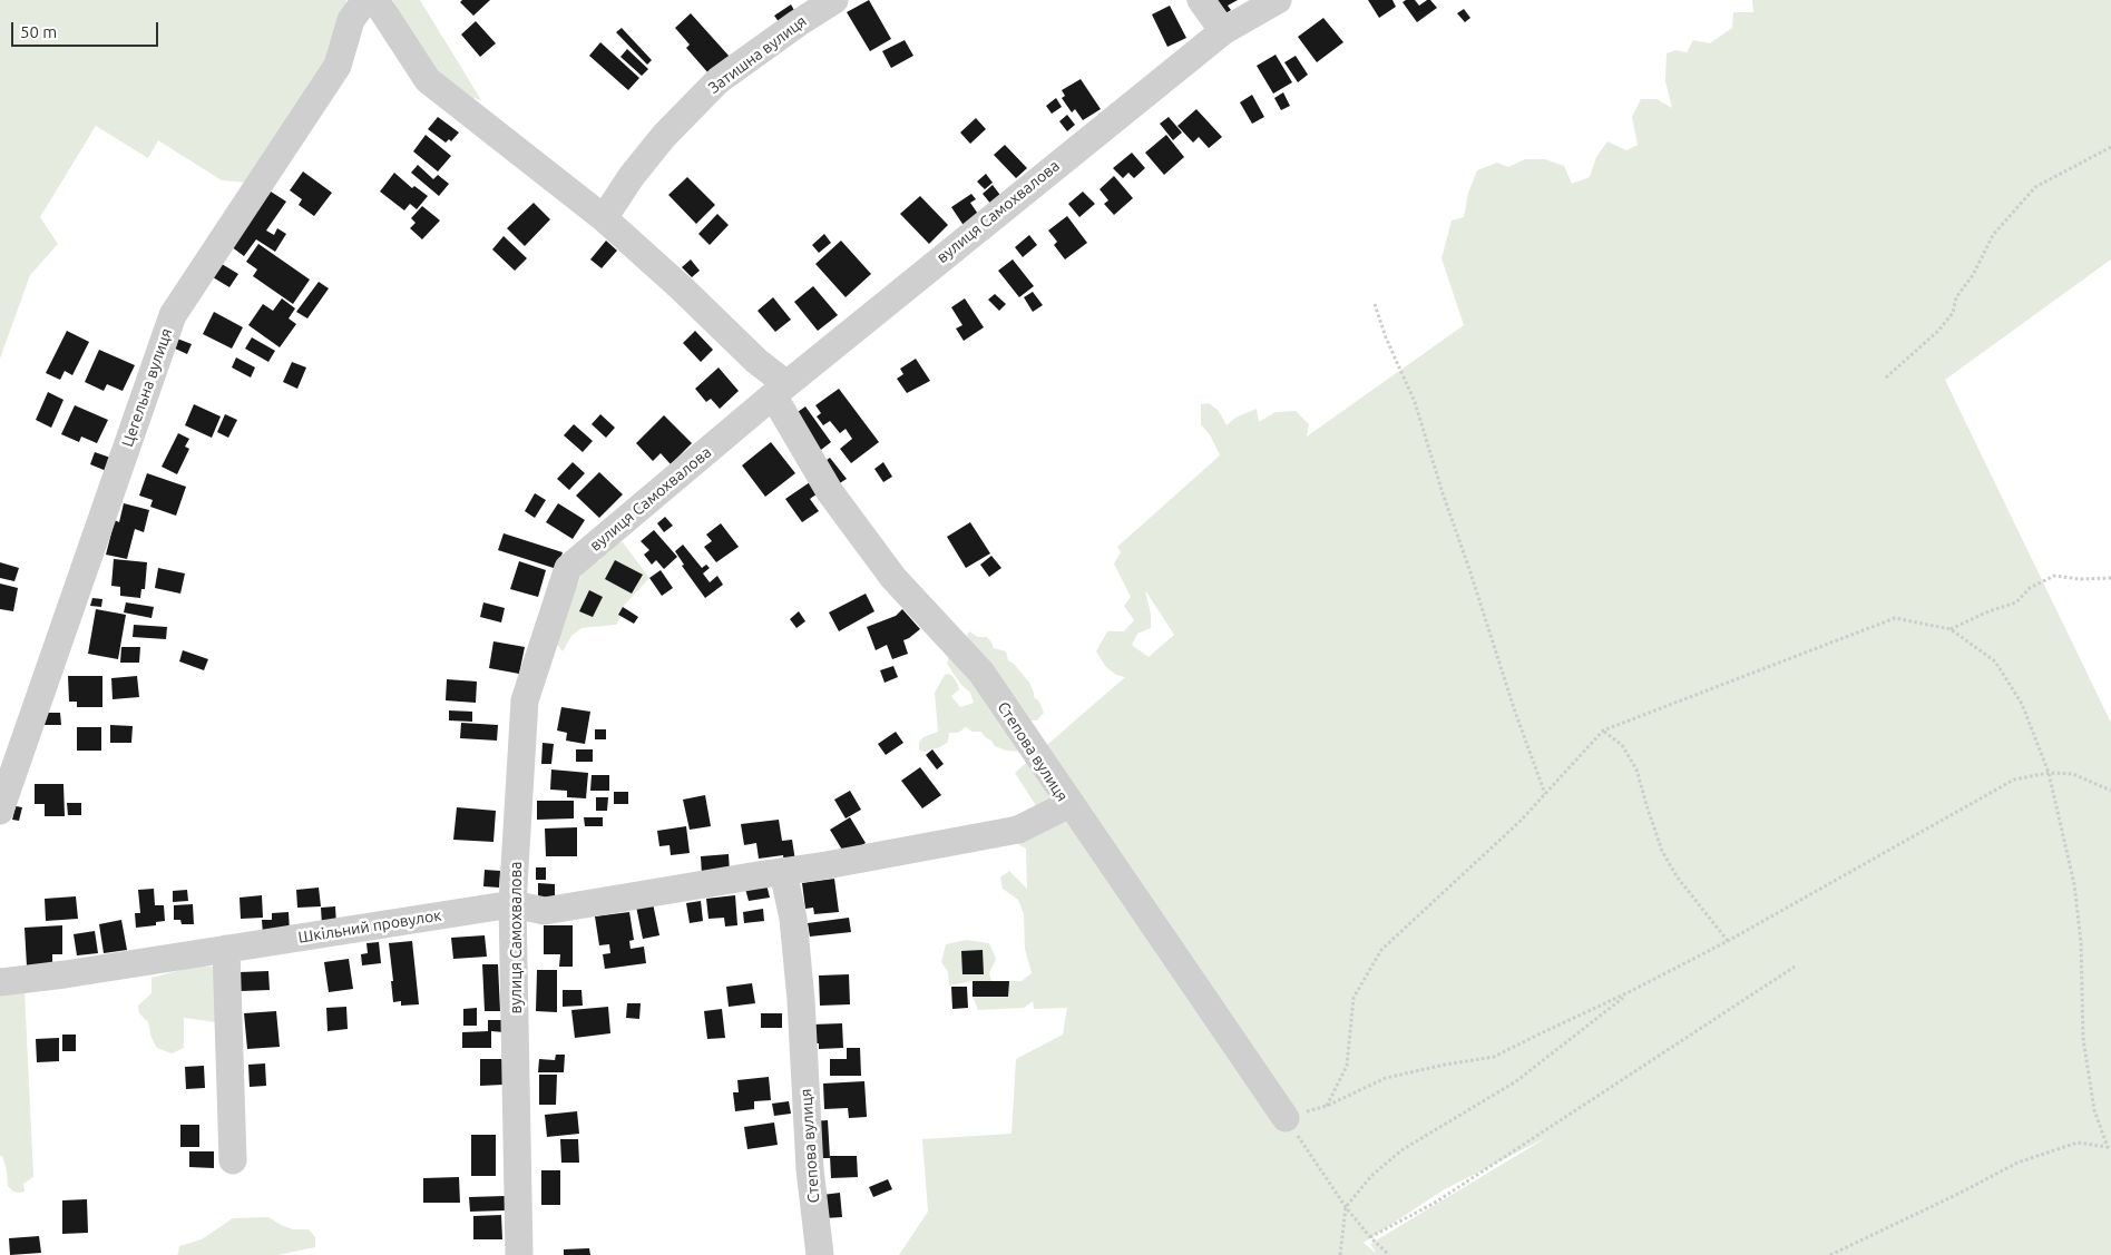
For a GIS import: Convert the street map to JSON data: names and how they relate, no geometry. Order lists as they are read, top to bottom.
{
  "streets": {
    "street": [
      "Затишна вулиця",
      "вулиця Самохвалова",
      "Цегельна вулиця",
      "Степова вулиця",
      "Шкільний провулок"
    ]
  },
  "crossings": [
    ["вулиця Самохвалова", "Степова вулиця"],
    ["вулиця Самохвалова", "Шкільний провулок"],
    ["Степова вулиця", "Шкільний провулок"]
  ],
  "scale_bar": "50 m"
}
